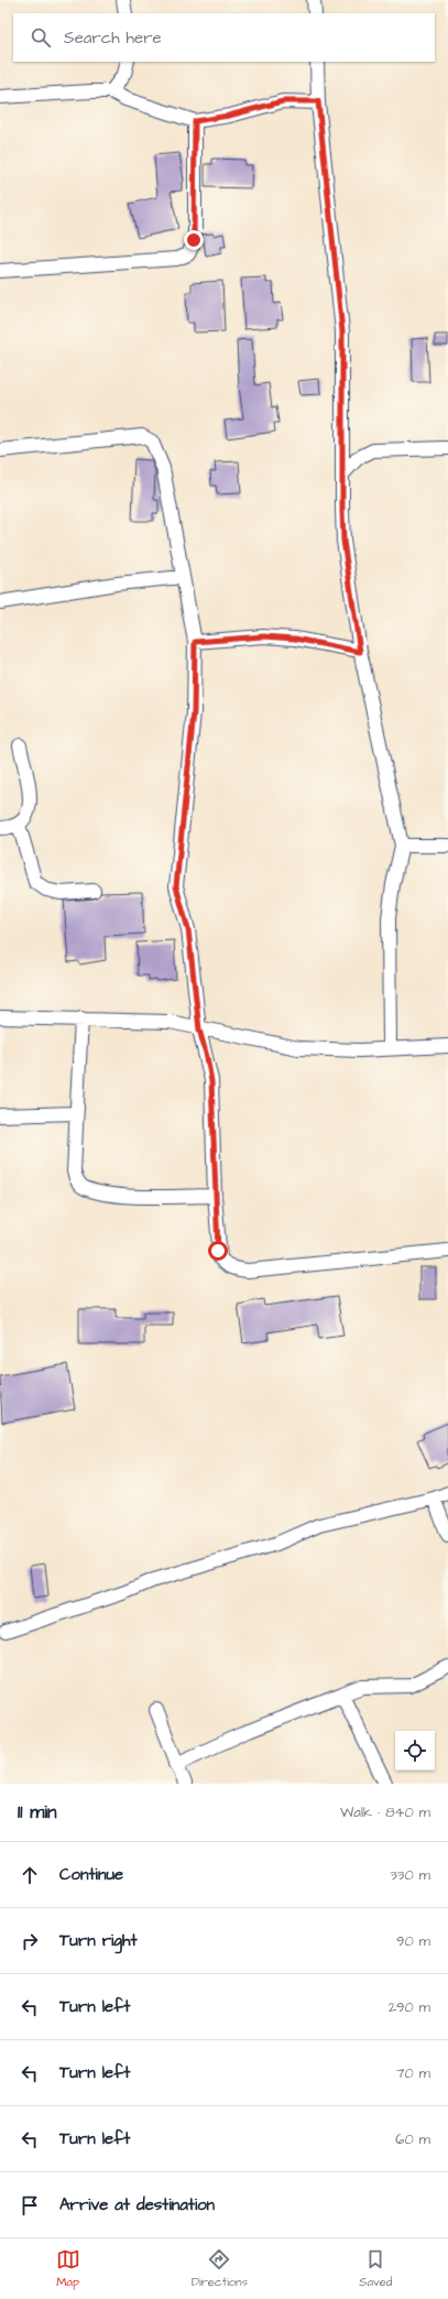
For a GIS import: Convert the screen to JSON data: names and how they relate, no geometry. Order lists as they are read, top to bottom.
{
  "page": {
    "search": "Search here",
    "heading": ["11 min", "Walk · 840 m"],
    "list": [
      ["Continue", "330 m"],
      ["Turn right", "90 m"],
      ["Turn left", "290 m"],
      ["Turn left", "70 m"],
      ["Turn left", "60 m"],
      "Arrive at destination"
    ],
    "nav": ["Map", "Directions", "Saved"]
  }
}
